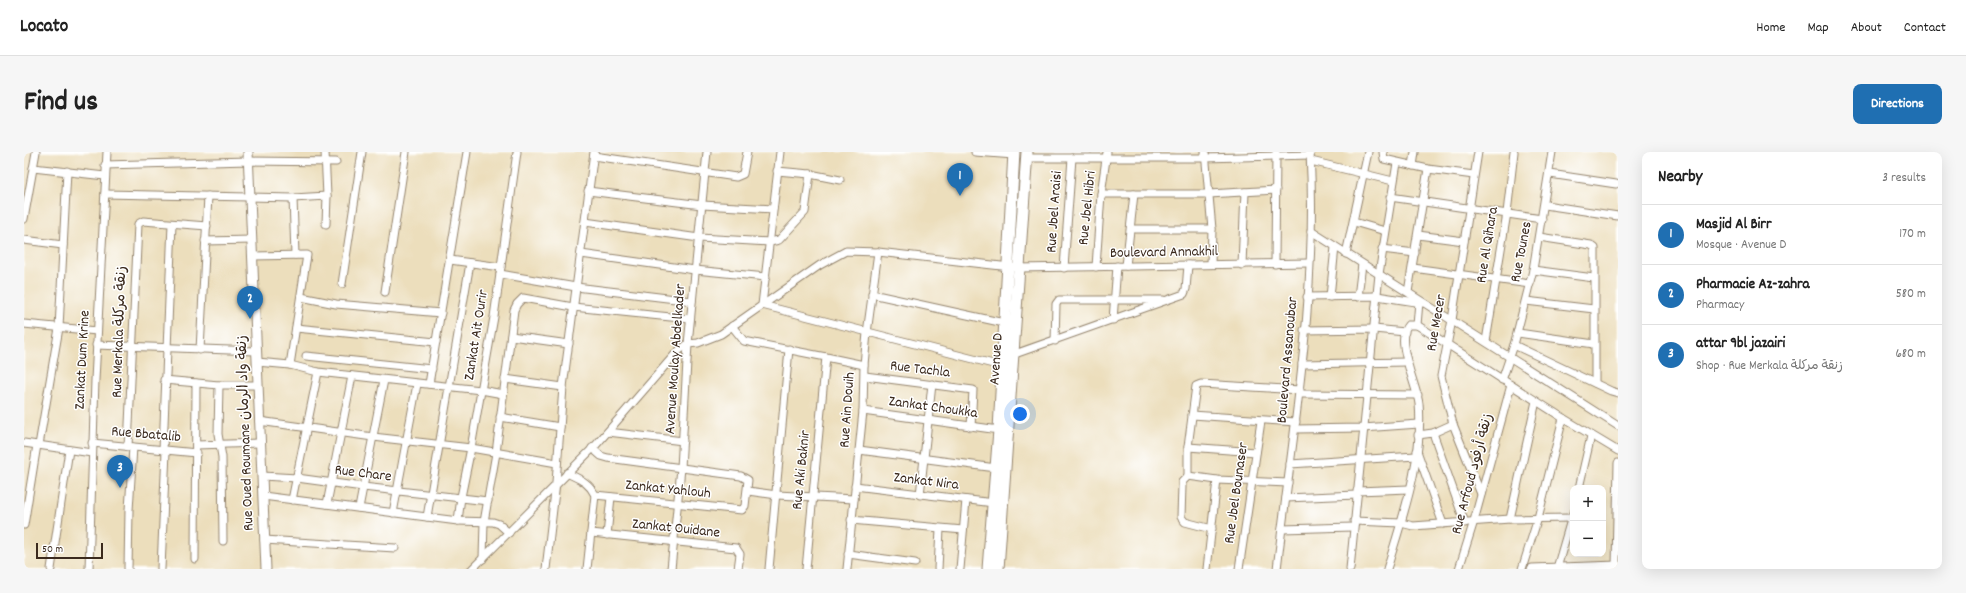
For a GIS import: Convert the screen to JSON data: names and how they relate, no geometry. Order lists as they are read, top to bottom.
{
  "streets": {
    "main road": ["Avenue D"],
    "street": [
      "Rue Jbel Hibri",
      "Rue Jbel Araisi",
      "Rue Al Qihara",
      "Rue Tounes",
      "Boulevard Annakhil",
      "Rue Mecer",
      "Rue Merkala زنقة مركلة",
      "Zankat Ait Ourir",
      "Avenue Moulay Abdelkader",
      "Zankat Dum Krine",
      "Boulevard Assanoubar",
      "Rue Tachla",
      "Zankat Choukka",
      "Rue Ain Douih",
      "Rue Oued Roumane زنقة واد الرمان",
      "Rue Bbatalib",
      "Rue Aki Baknir",
      "Rue Chare",
      "Rue Arfoud زنقة أرفود",
      "Zankat Nira",
      "Zankat Yahlouh",
      "Rue Jbel Bounaser",
      "Zankat Ouidane"
    ]
  },
  "crossings": [
    ["Rue Jbel Hibri", "Boulevard Annakhil"],
    ["Rue Jbel Araisi", "Boulevard Annakhil"],
    ["Boulevard Annakhil", "Avenue Moulay Abdelkader"],
    ["Boulevard Annakhil", "Avenue D"],
    ["Boulevard Annakhil", "Boulevard Assanoubar"],
    ["Boulevard Annakhil", "Rue Ain Douih"],
    ["Rue Mecer", "Rue Arfoud زنقة أرفود"],
    ["Rue Merkala زنقة مركلة", "Rue Bbatalib"],
    ["Zankat Ait Ourir", "Rue Chare"],
    ["Avenue Moulay Abdelkader", "Zankat Yahlouh"],
    ["Avenue Moulay Abdelkader", "Zankat Ouidane"],
    ["Avenue D", "Zankat Choukka"],
    ["Avenue D", "Zankat Nira"],
    ["Zankat Dum Krine", "Rue Bbatalib"],
    ["Rue Tachla", "Zankat Choukka"],
    ["Rue Tachla", "Rue Ain Douih"],
    ["Zankat Choukka", "Rue Ain Douih"],
    ["Rue Ain Douih", "Zankat Nira"],
    ["Rue Oued Roumane زنقة واد الرمان", "Rue Bbatalib"],
    ["Rue Oued Roumane زنقة واد الرمان", "Rue Chare"]
  ],
  "scale_bar": "50 m",
  "page": {
    "header": "Locato",
    "nav": [
      "Home",
      "Map",
      "About",
      "Contact"
    ],
    "title": "Find us",
    "buttons": "Directions",
    "heading": ["Nearby", "3 results"],
    "pins": ["1", "2", "3"],
    "list": [
      {
        "mark": "1",
        "name": "Masjid Al Birr",
        "note": "Mosque · Avenue D",
        "value": "170 m"
      },
      {
        "mark": "2",
        "name": "Pharmacie Az-zahra",
        "note": "Pharmacy",
        "value": "580 m"
      },
      {
        "mark": "3",
        "name": "attar 9bl jazairi",
        "note": "Shop · Rue Merkala زنقة مركلة",
        "value": "680 m"
      }
    ],
    "map_buttons": ["+", "−"],
    "scale": "50 m"
  }
}
